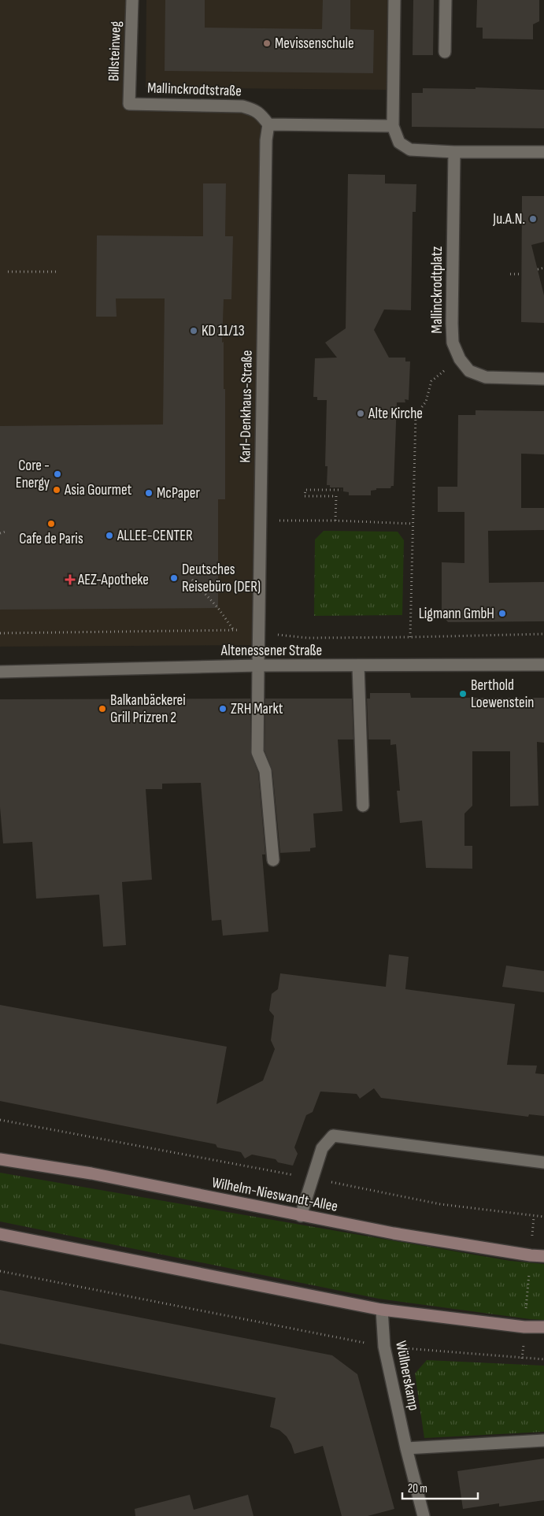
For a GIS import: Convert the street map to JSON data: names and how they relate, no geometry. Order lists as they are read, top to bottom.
{
  "streets": {
    "main road": ["Wilhelm-Nieswandt-Allee"],
    "street": [
      "Billsteinweg",
      "Mallinckrodtstraße",
      "Mallinckrodtplatz",
      "Karl-Denkhaus-Straße",
      "Altenessener Straße",
      "Wüllnerskamp"
    ]
  },
  "crossings": [
    ["Billsteinweg", "Mallinckrodtstraße"],
    ["Mallinckrodtstraße", "Karl-Denkhaus-Straße"],
    ["Karl-Denkhaus-Straße", "Altenessener Straße"]
  ],
  "places": {
    "other": [
      "Mevissenschule",
      "Ju.A.N.",
      "KD 11/13",
      "Alte Kirche",
      "Core - Energy",
      "Asia Gourmet",
      "McPaper",
      "Cafe de Paris",
      "ALLEE-CENTER",
      "Deutsches Reisebüro (DER)",
      "Ligmann GmbH",
      "Berthold Loewenstein",
      "Balkanbäckerei Grill Prizren 2",
      "ZRH Markt"
    ],
    "health": ["AEZ-Apotheke"]
  },
  "scale_bar": "20 m"
}
